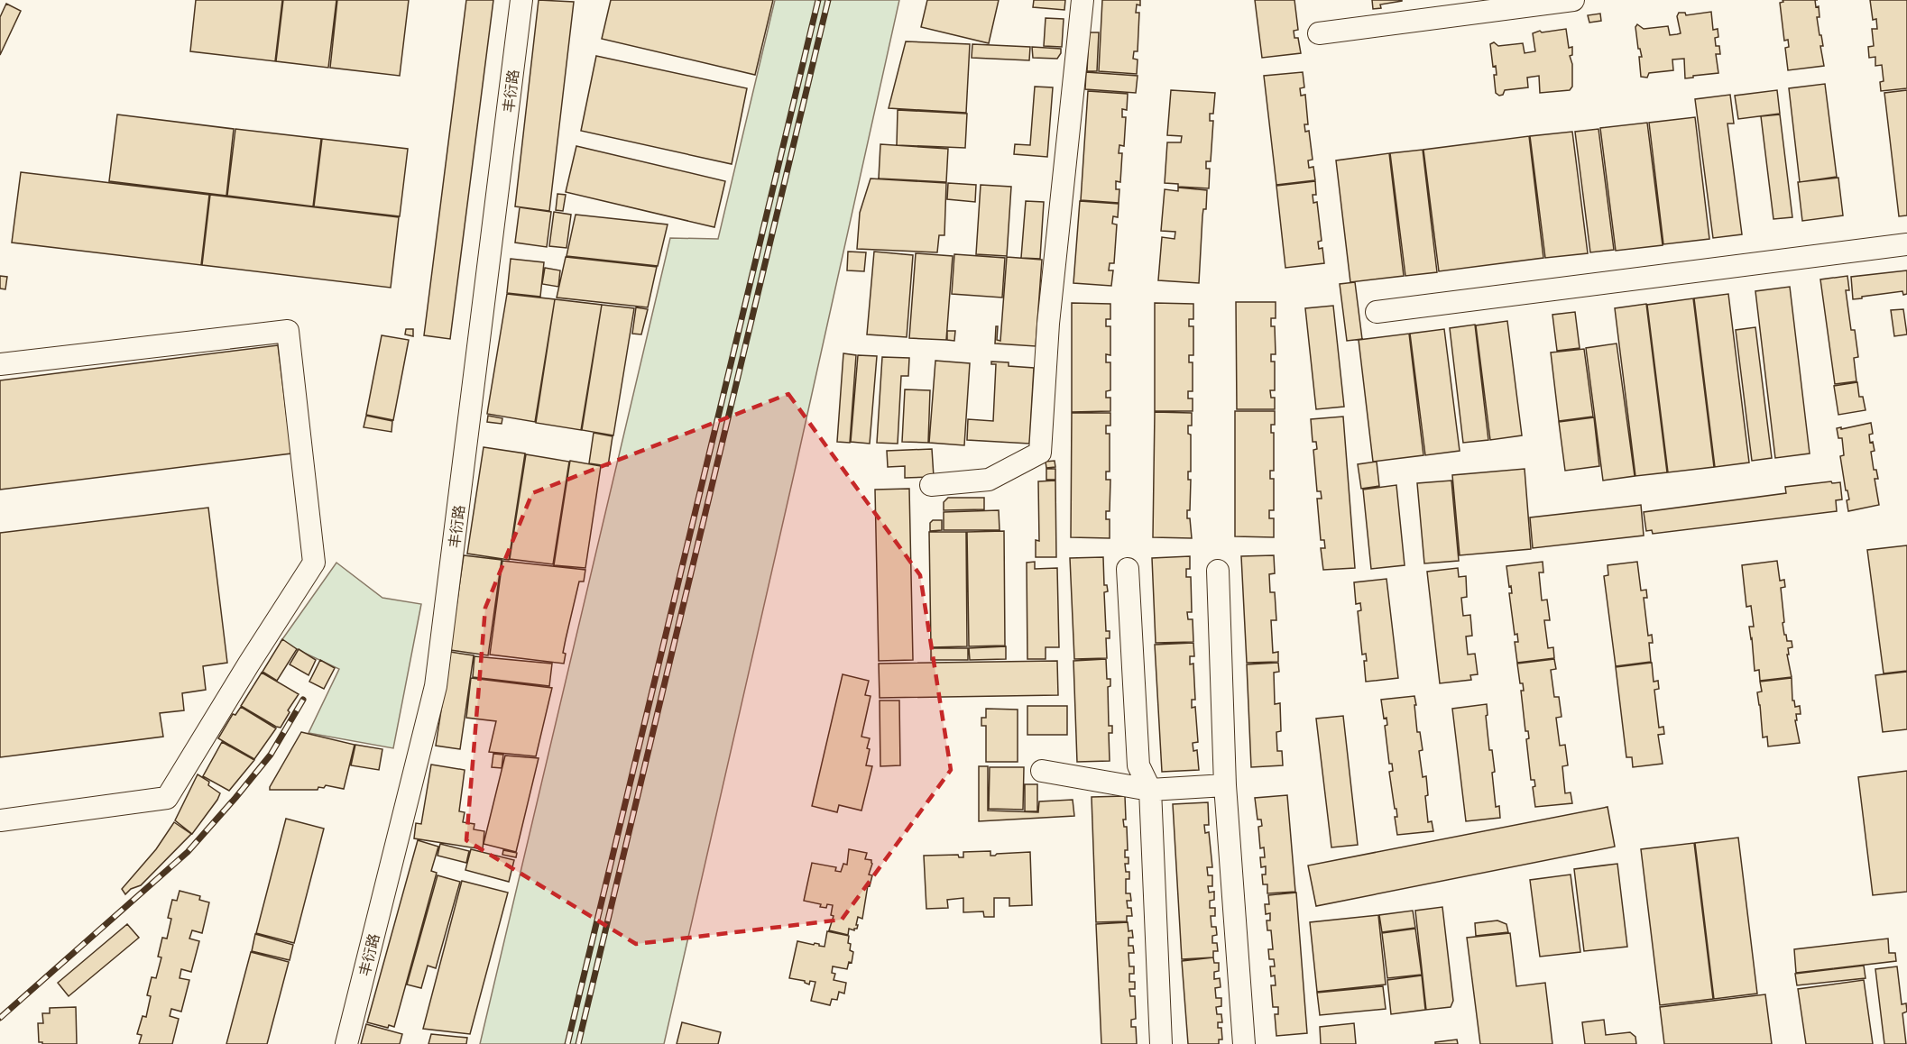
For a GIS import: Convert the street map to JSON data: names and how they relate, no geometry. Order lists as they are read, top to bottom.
{
  "streets": {
    "street": ["丰衍路"]
  }
}
